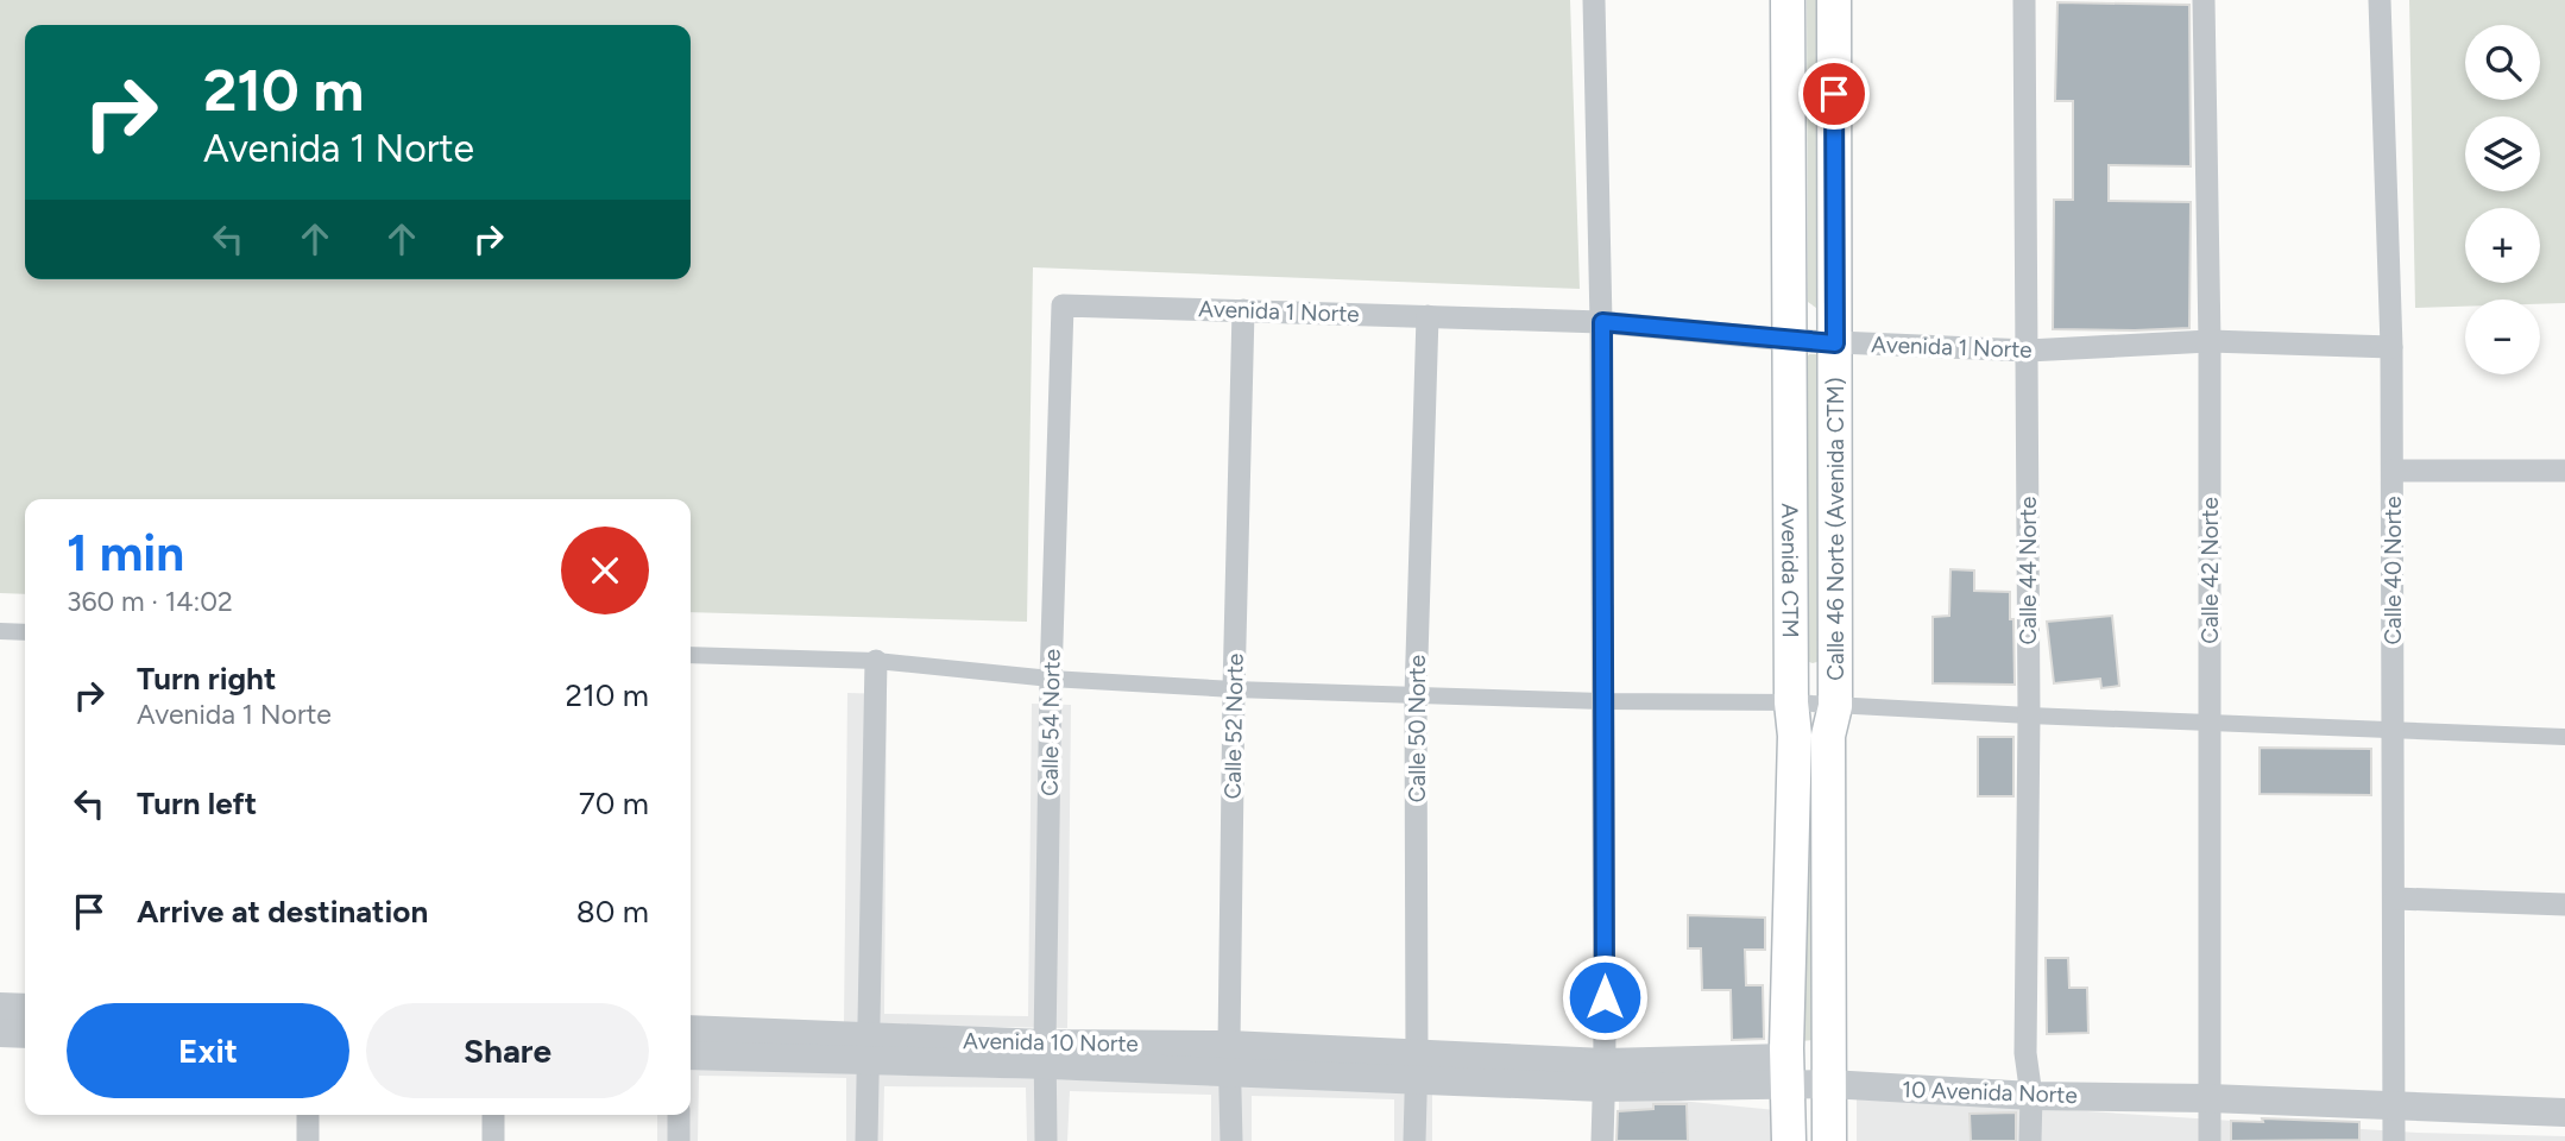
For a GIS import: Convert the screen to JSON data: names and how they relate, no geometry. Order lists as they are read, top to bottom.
{
  "streets": {
    "main road": ["Calle 46 Norte (Avenida CTM)", "Avenida CTM"],
    "street": [
      "Avenida 1 Norte",
      "Calle 44 Norte",
      "Calle 42 Norte",
      "Calle 40 Norte",
      "Calle 54 Norte",
      "Calle 52 Norte",
      "Calle 50 Norte",
      "Avenida 10 Norte",
      "10 Avenida Norte"
    ]
  },
  "crossings": [
    ["Avenida 1 Norte", "Calle 46 Norte (Avenida CTM)"],
    ["Avenida 1 Norte", "Avenida CTM"],
    ["Avenida 1 Norte", "Calle 44 Norte"],
    ["Avenida 1 Norte", "Calle 42 Norte"],
    ["Avenida 1 Norte", "Calle 40 Norte"],
    ["Avenida 1 Norte", "Calle 54 Norte"],
    ["Avenida 1 Norte", "Calle 52 Norte"],
    ["Avenida 1 Norte", "Calle 50 Norte"],
    ["Calle 46 Norte (Avenida CTM)", "10 Avenida Norte"],
    ["Avenida CTM", "10 Avenida Norte"],
    ["Calle 44 Norte", "10 Avenida Norte"],
    ["Calle 42 Norte", "10 Avenida Norte"],
    ["Calle 40 Norte", "10 Avenida Norte"],
    ["Calle 54 Norte", "Avenida 10 Norte"],
    ["Calle 52 Norte", "Avenida 10 Norte"],
    ["Calle 50 Norte", "Avenida 10 Norte"],
    ["Calle 50 Norte", "10 Avenida Norte"],
    ["Avenida 10 Norte", "10 Avenida Norte"]
  ],
  "page": {
    "map_buttons": ["+", "−"],
    "turn": ["210 m", "Avenida 1 Norte"],
    "heading": ["1 min", "360 m · 14:02"],
    "list": [
      {
        "name": "Turn right",
        "note": "Avenida 1 Norte",
        "value": "210 m"
      },
      {
        "name": "Turn left",
        "value": "70 m"
      },
      {
        "name": "Arrive at destination",
        "value": "80 m"
      }
    ],
    "buttons": ["Exit", "Share"]
  }
}
